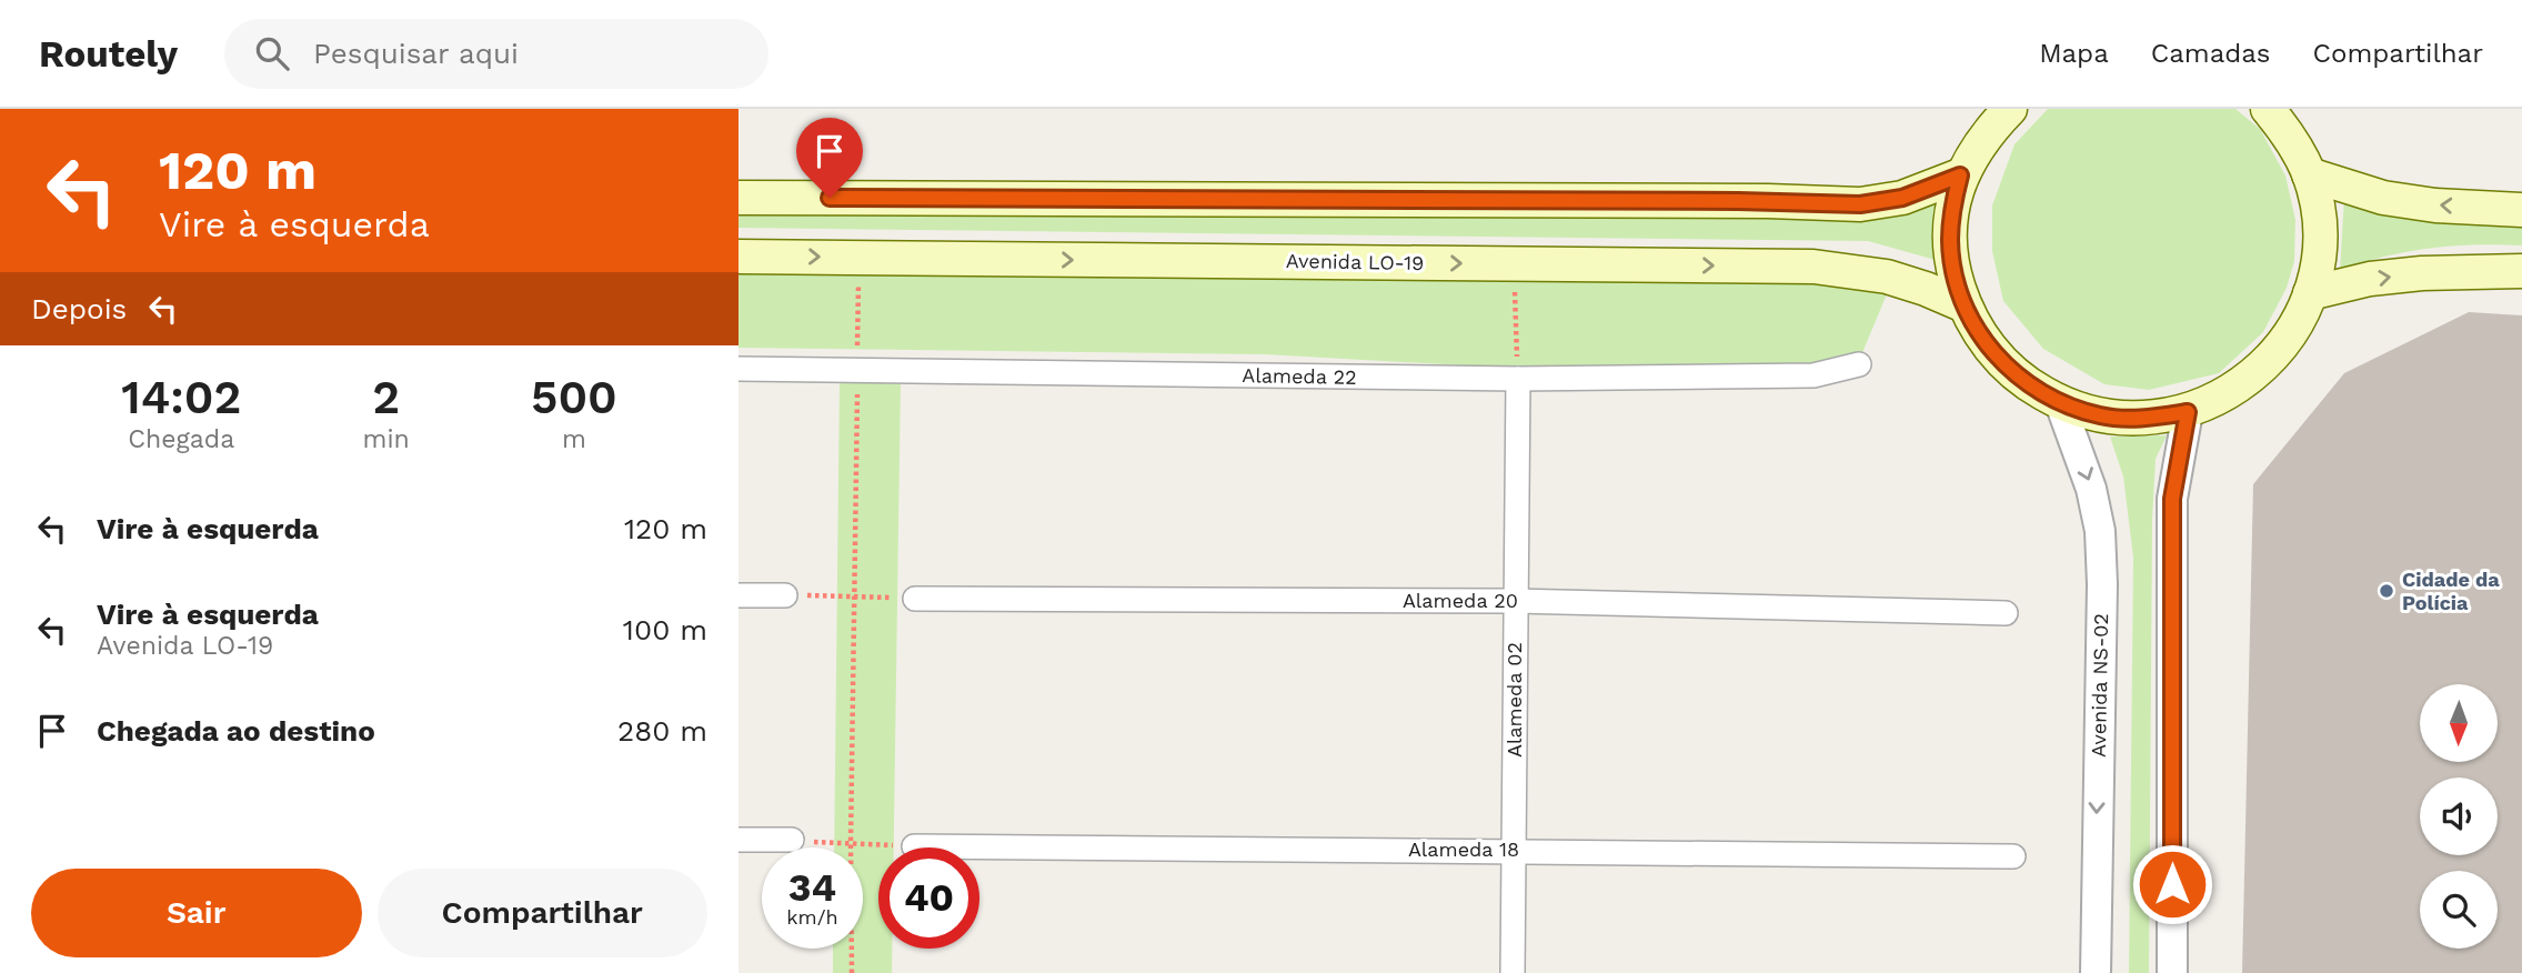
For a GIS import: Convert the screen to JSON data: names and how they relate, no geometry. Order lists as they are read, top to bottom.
{
  "streets": {
    "main road": ["Avenida LO-19"],
    "street": [
      "Alameda 22",
      "Alameda 20",
      "Avenida NS-02",
      "Alameda 02",
      "Alameda 18"
    ]
  },
  "crossings": [
    ["Alameda 22", "Alameda 02"],
    ["Alameda 20", "Alameda 02"],
    ["Alameda 02", "Alameda 18"]
  ],
  "places": ["Cidade da Polícia"],
  "north": "bottom",
  "page": {
    "header": "Routely",
    "search": "Pesquisar aqui",
    "nav": ["Mapa", "Camadas", "Compartilhar"],
    "turn": ["120 m", "Vire à esquerda"],
    "then": "Depois",
    "eta": [
      "14:02",
      "Chegada",
      "2",
      "min",
      "500",
      "m"
    ],
    "list": [
      {
        "name": "Vire à esquerda",
        "value": "120 m"
      },
      {
        "name": "Vire à esquerda",
        "note": "Avenida LO-19",
        "value": "100 m"
      },
      {
        "name": "Chegada ao destino",
        "value": "280 m"
      }
    ],
    "speed": "34 km/h",
    "limit": "40",
    "buttons": ["Sair", "Compartilhar"]
  }
}
